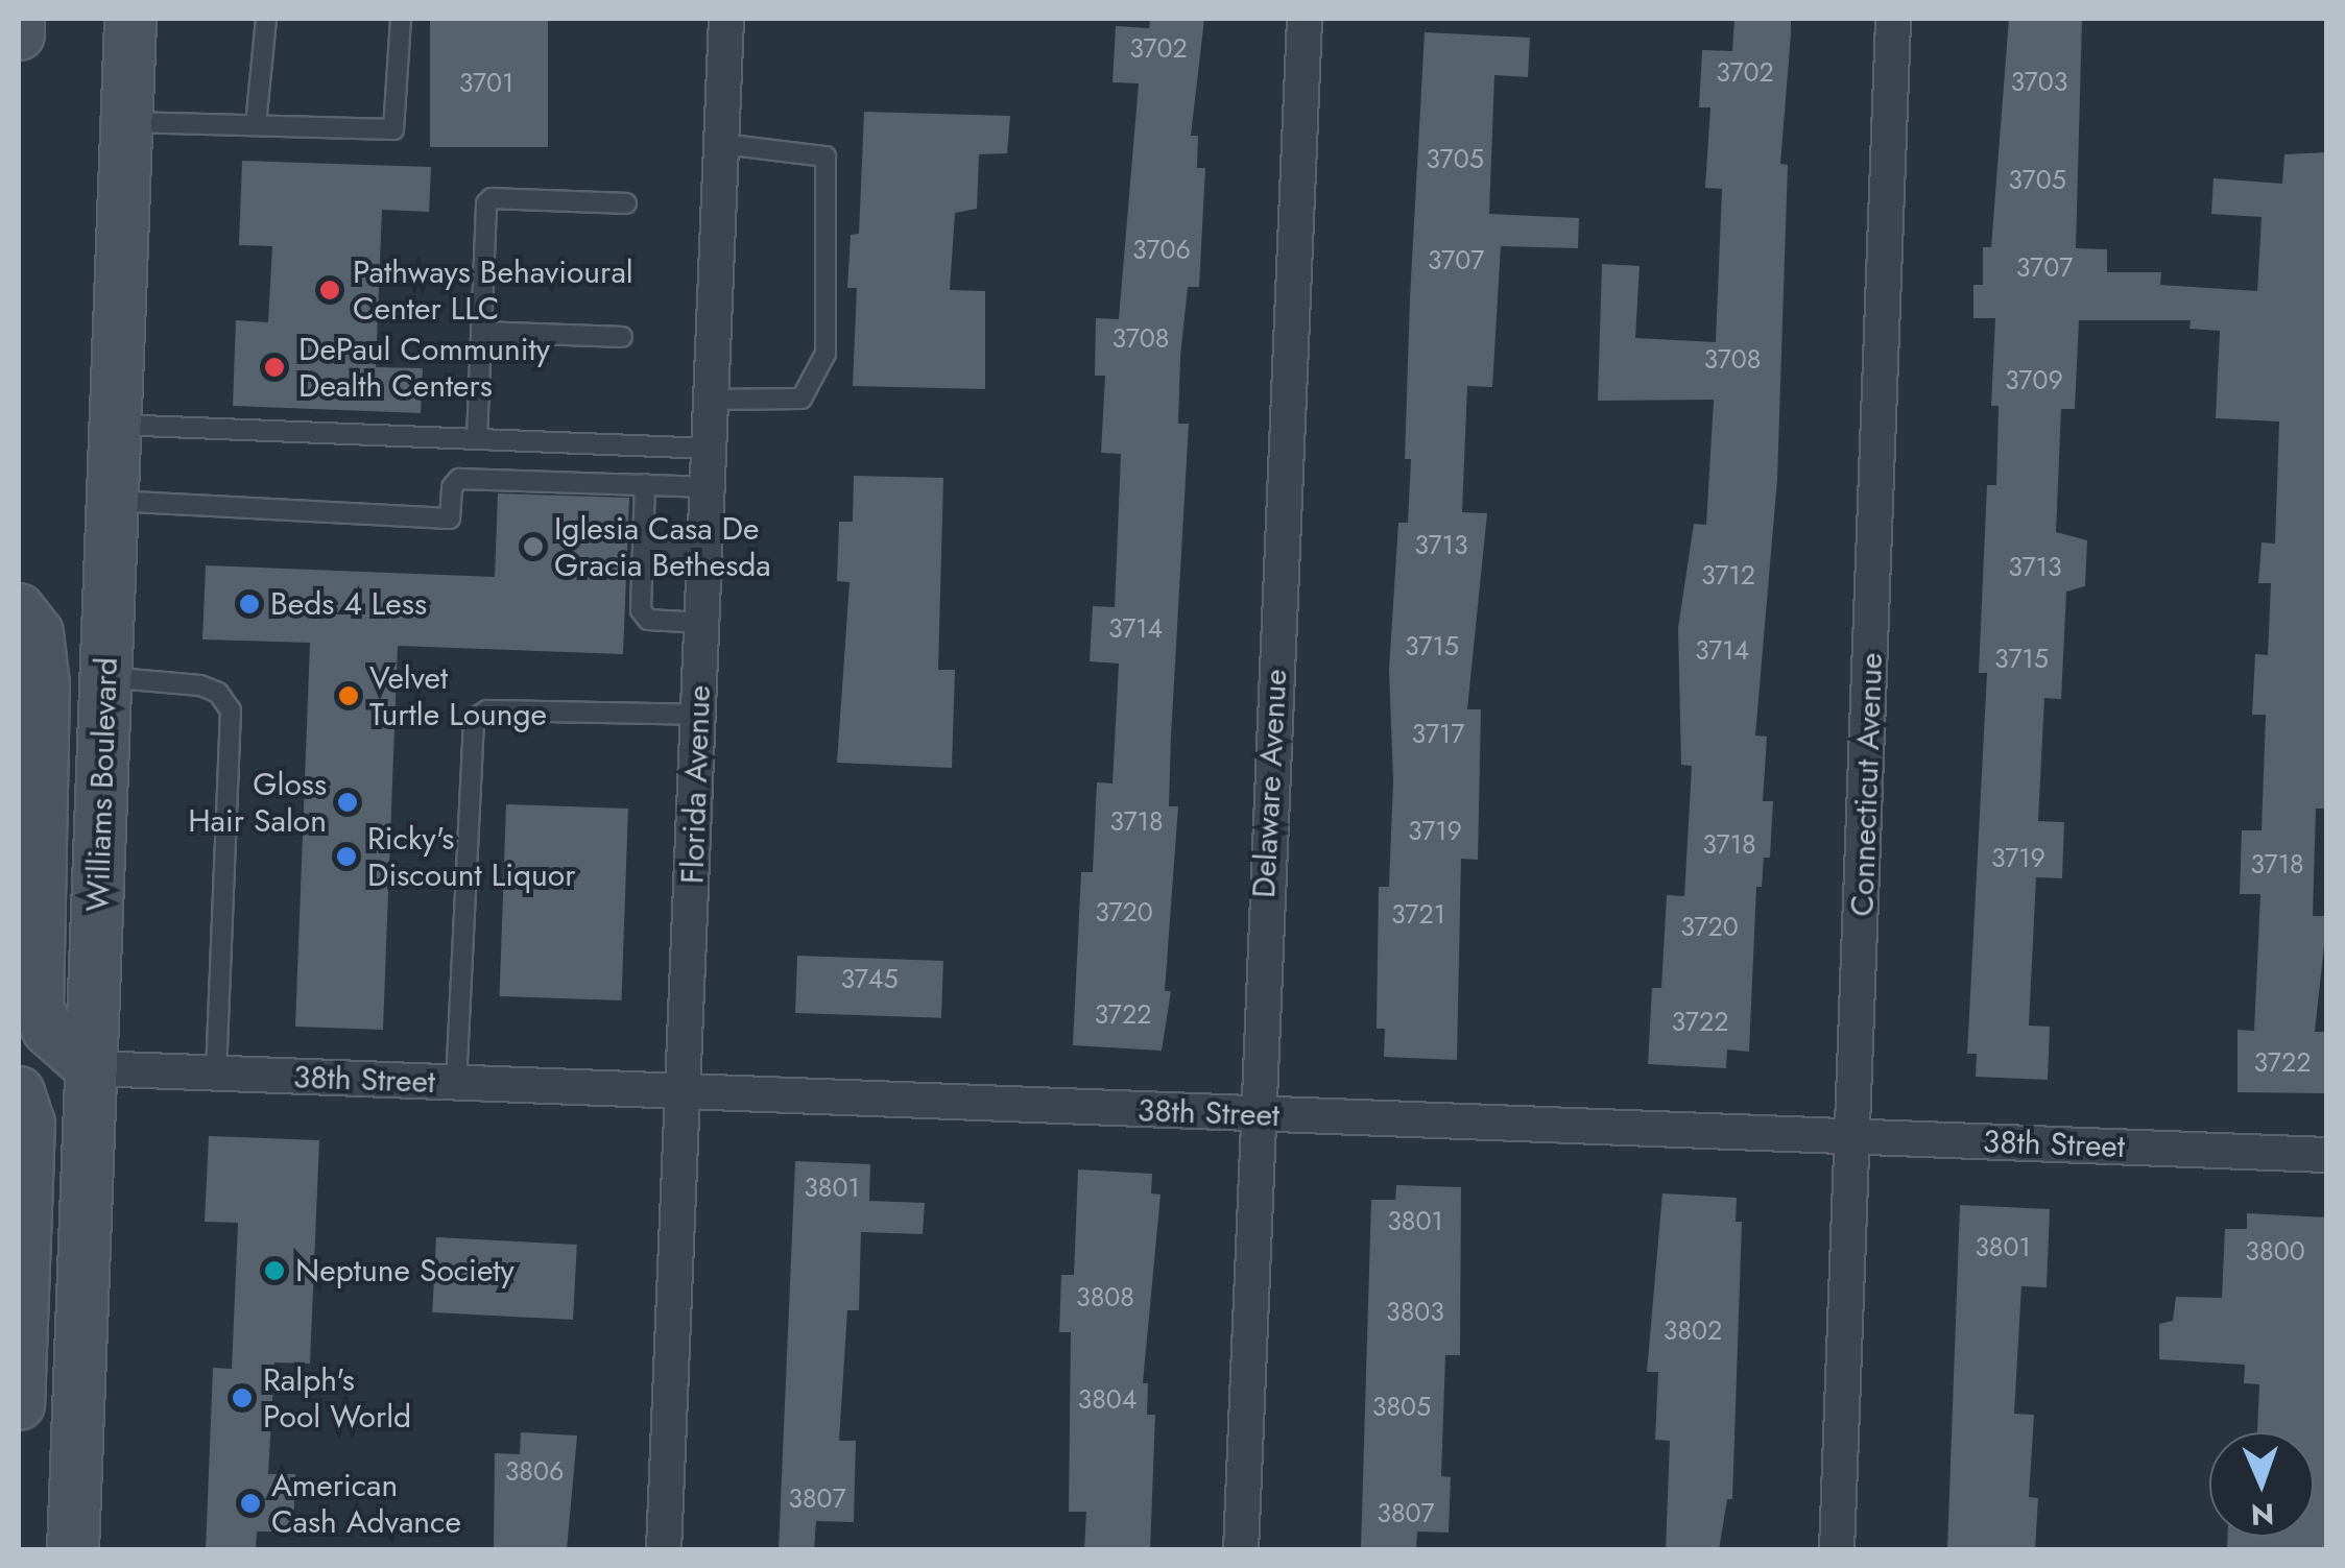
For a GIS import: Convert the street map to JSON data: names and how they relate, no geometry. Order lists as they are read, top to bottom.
{
  "streets": {
    "main road": ["Williams Boulevard"],
    "street": [
      "Delaware Avenue",
      "Florida Avenue",
      "Connecticut Avenue",
      "38th Street"
    ]
  },
  "crossings": [
    ["Delaware Avenue", "38th Street"],
    ["Williams Boulevard", "38th Street"],
    ["Florida Avenue", "38th Street"],
    ["Connecticut Avenue", "38th Street"]
  ],
  "places": [
    "Pathways Behavioural Center LLC",
    "DePaul Community Dealth Centers",
    "Iglesia Casa De Gracia Bethesda",
    "Beds 4 Less",
    "Velvet Turtle Lounge",
    "Gloss Hair Salon",
    "Ricky's Discount Liquor",
    "Neptune Society",
    "Ralph's Pool World",
    "American Cash Advance"
  ],
  "house_numbers": [
    "3702",
    "3702",
    "3703",
    "3701",
    "3705",
    "3705",
    "3706",
    "3707",
    "3707",
    "3708",
    "3708",
    "3709",
    "3713",
    "3713",
    "3712",
    "3714",
    "3715",
    "3714",
    "3715",
    "3717",
    "3718",
    "3719",
    "3718",
    "3719",
    "3718",
    "3720",
    "3721",
    "3720",
    "3745",
    "3722",
    "3722",
    "3722",
    "3801",
    "3801",
    "3801",
    "3800",
    "3808",
    "3803",
    "3802",
    "3804",
    "3805",
    "3806",
    "3807",
    "3807"
  ],
  "north": "bottom"
}
